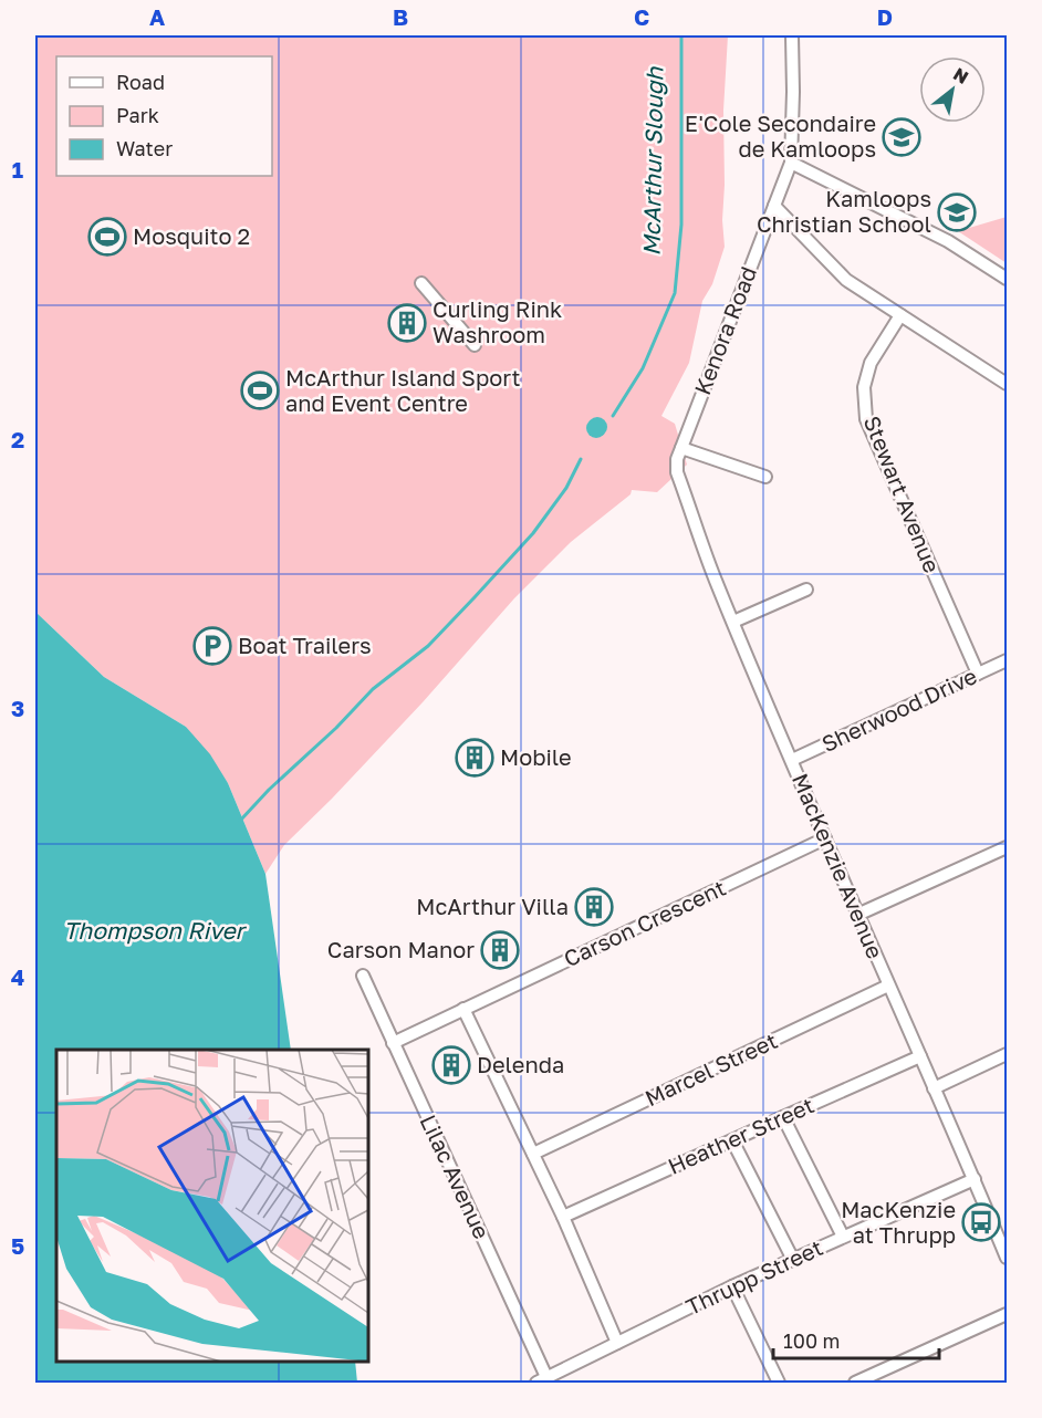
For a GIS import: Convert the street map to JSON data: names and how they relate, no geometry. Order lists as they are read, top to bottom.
{
  "streets": {
    "street": [
      "Kenora Road",
      "Stewart Avenue",
      "Sherwood Drive",
      "MacKenzie Avenue",
      "Carson Crescent",
      "Marcel Street",
      "Heather Street",
      "Lilac Avenue",
      "Thrupp Street"
    ]
  },
  "crossings": [
    ["Kenora Road", "MacKenzie Avenue"],
    ["Stewart Avenue", "Sherwood Drive"],
    ["Sherwood Drive", "MacKenzie Avenue"],
    ["MacKenzie Avenue", "Carson Crescent"],
    ["MacKenzie Avenue", "Marcel Street"],
    ["MacKenzie Avenue", "Heather Street"],
    ["MacKenzie Avenue", "Thrupp Street"],
    ["Carson Crescent", "Lilac Avenue"],
    ["Lilac Avenue", "Thrupp Street"]
  ],
  "water": ["McArthur Slough", "Thompson River"],
  "places": {
    "school or university": ["E'Cole Secondaire de Kamloops", "Kamloops Christian School"],
    "sports": ["Mosquito 2", "McArthur Island Sport and Event Centre"],
    "building": [
      "Curling Rink Washroom",
      "Mobile",
      "McArthur Villa",
      "Carson Manor",
      "Delenda"
    ],
    "parking": ["Boat Trailers"],
    "bus stop": ["MacKenzie at Thrupp"]
  },
  "legend": ["Road", "Park", "Water"],
  "scale_bar": "100 m",
  "north": "top right",
  "grid": {
    "columns": [
      "A",
      "B",
      "C",
      "D"
    ],
    "rows": [
      "1",
      "2",
      "3",
      "4",
      "5"
    ]
  }
}
